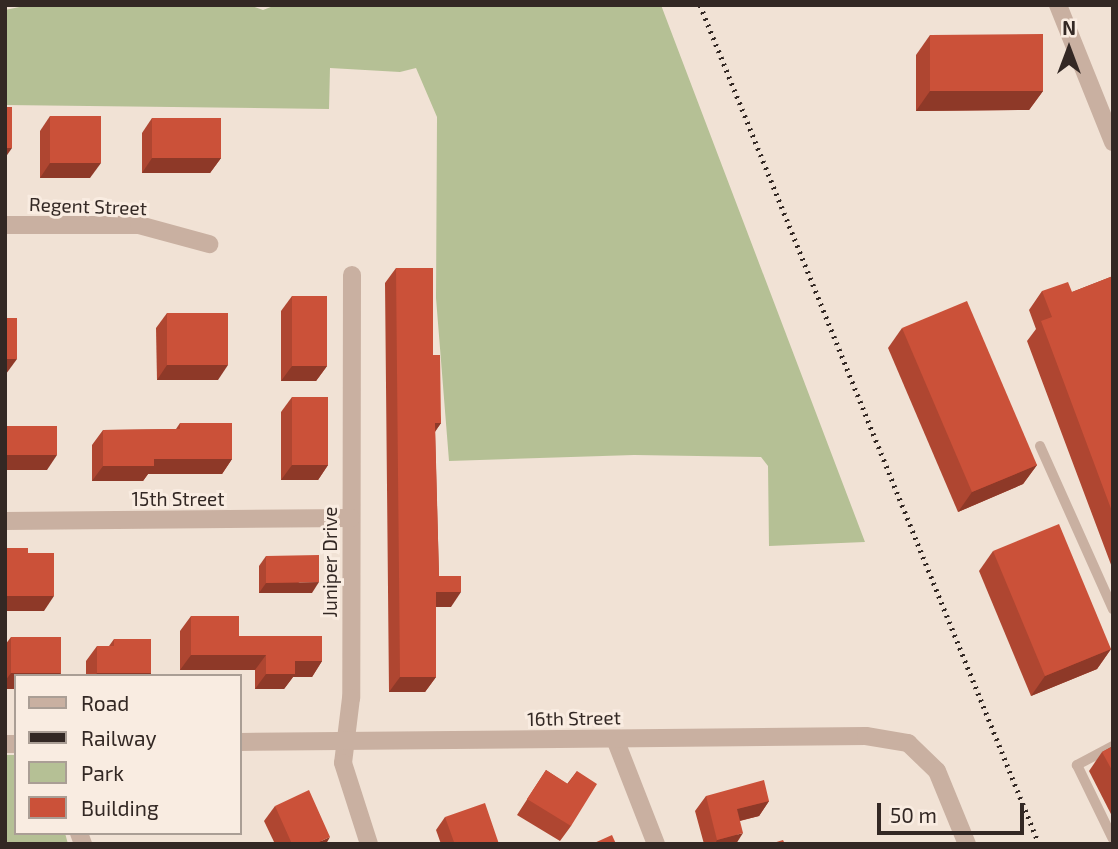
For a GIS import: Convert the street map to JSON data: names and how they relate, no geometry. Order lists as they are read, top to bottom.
{
  "streets": {
    "street": [
      "Regent Street",
      "15th Street",
      "Juniper Drive",
      "16th Street"
    ]
  },
  "crossings": [
    ["15th Street", "Juniper Drive"],
    ["Juniper Drive", "16th Street"]
  ],
  "legend": [
    "Road",
    "Railway",
    "Park",
    "Building"
  ],
  "scale_bar": "50 m",
  "north": "top"
}
